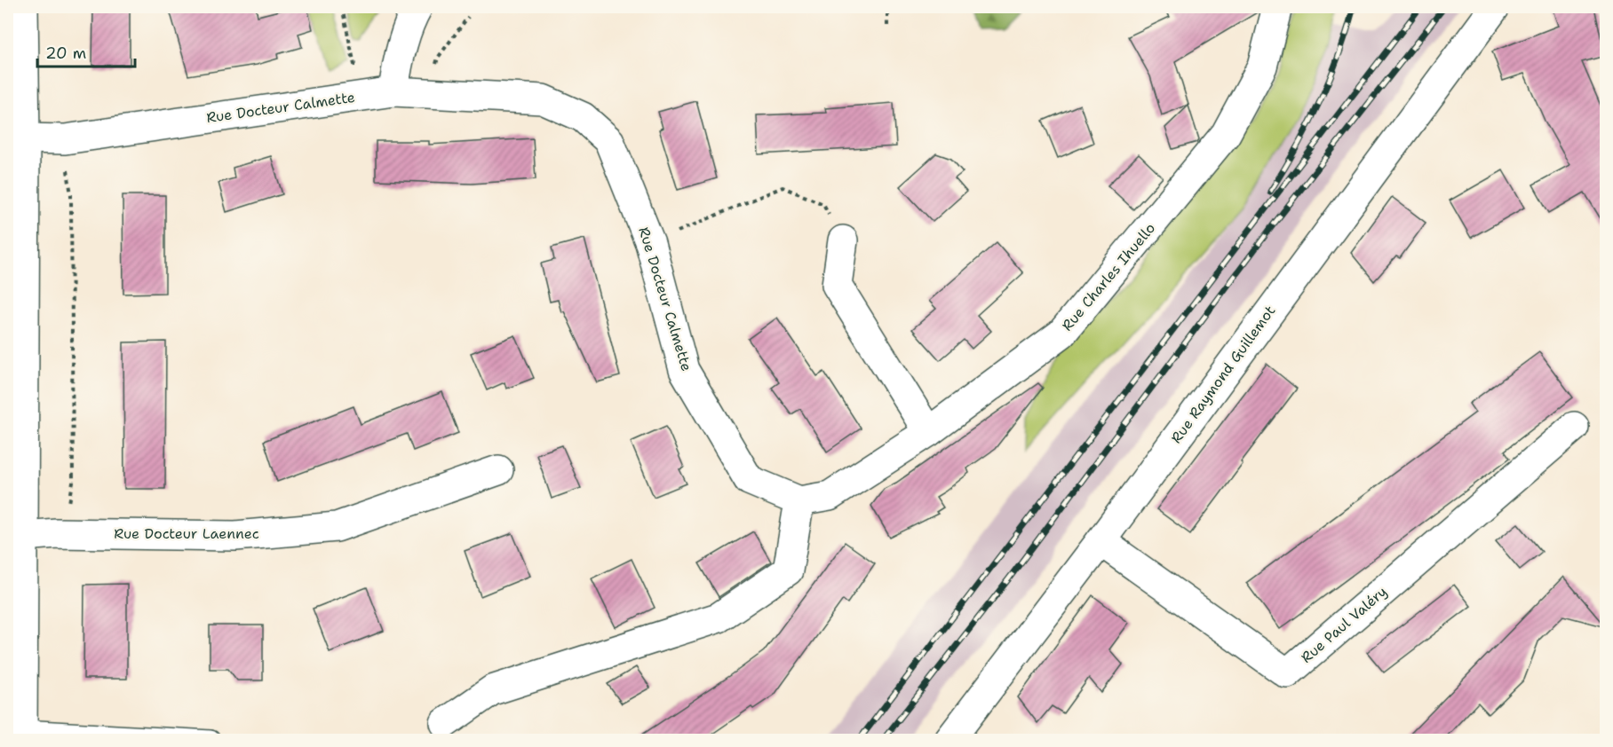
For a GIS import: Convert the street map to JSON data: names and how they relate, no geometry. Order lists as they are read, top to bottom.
{
  "streets": {
    "street": [
      "Rue Docteur Calmette",
      "Rue Charles Ihuello",
      "Rue Raymond Guillemot",
      "Rue Docteur Laennec",
      "Rue Paul Valéry"
    ]
  },
  "crossings": [
    ["Rue Docteur Calmette", "Rue Charles Ihuello"],
    ["Rue Raymond Guillemot", "Rue Paul Valéry"]
  ],
  "scale_bar": "20 m"
}
